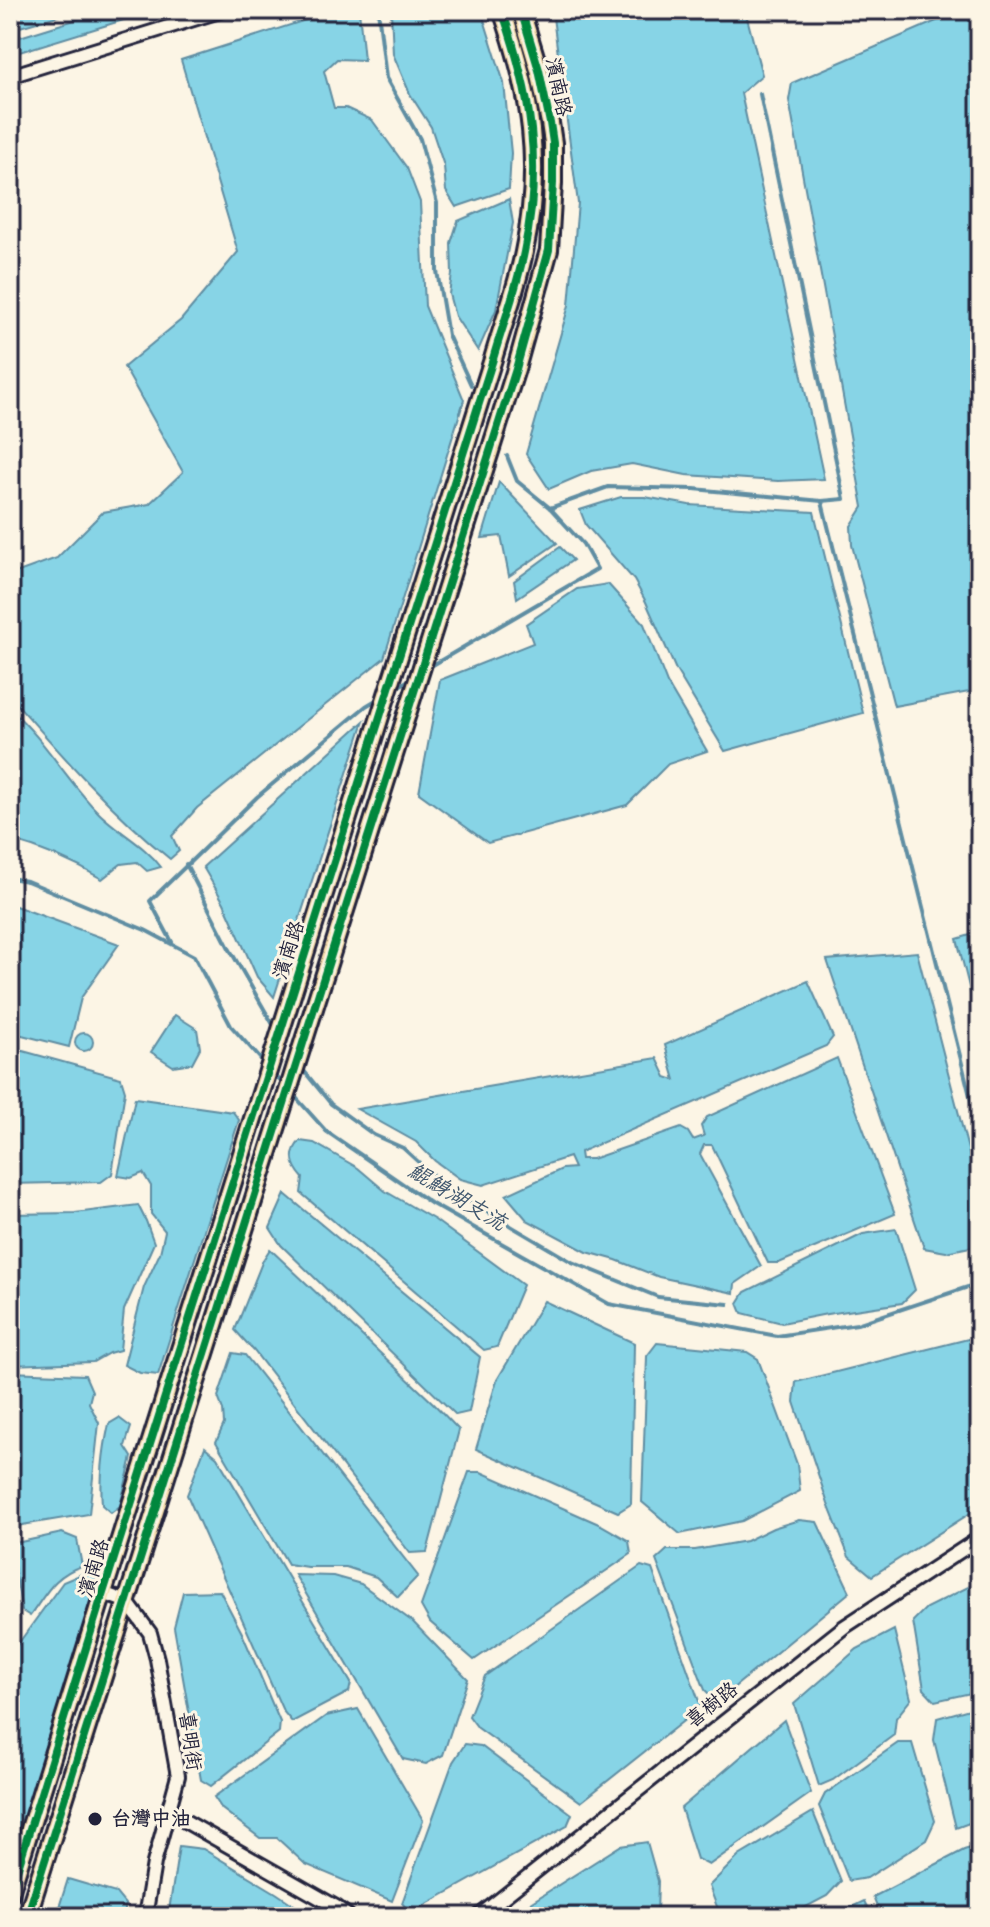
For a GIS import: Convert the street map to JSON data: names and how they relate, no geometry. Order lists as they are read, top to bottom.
{
  "streets": {
    "main road": ["濱南路"],
    "street": ["喜樹路", "喜明街"]
  },
  "crossings": [
    ["濱南路", "喜明街"]
  ],
  "water": ["鯤鯓湖支流"],
  "places": ["台灣中油"]
}
